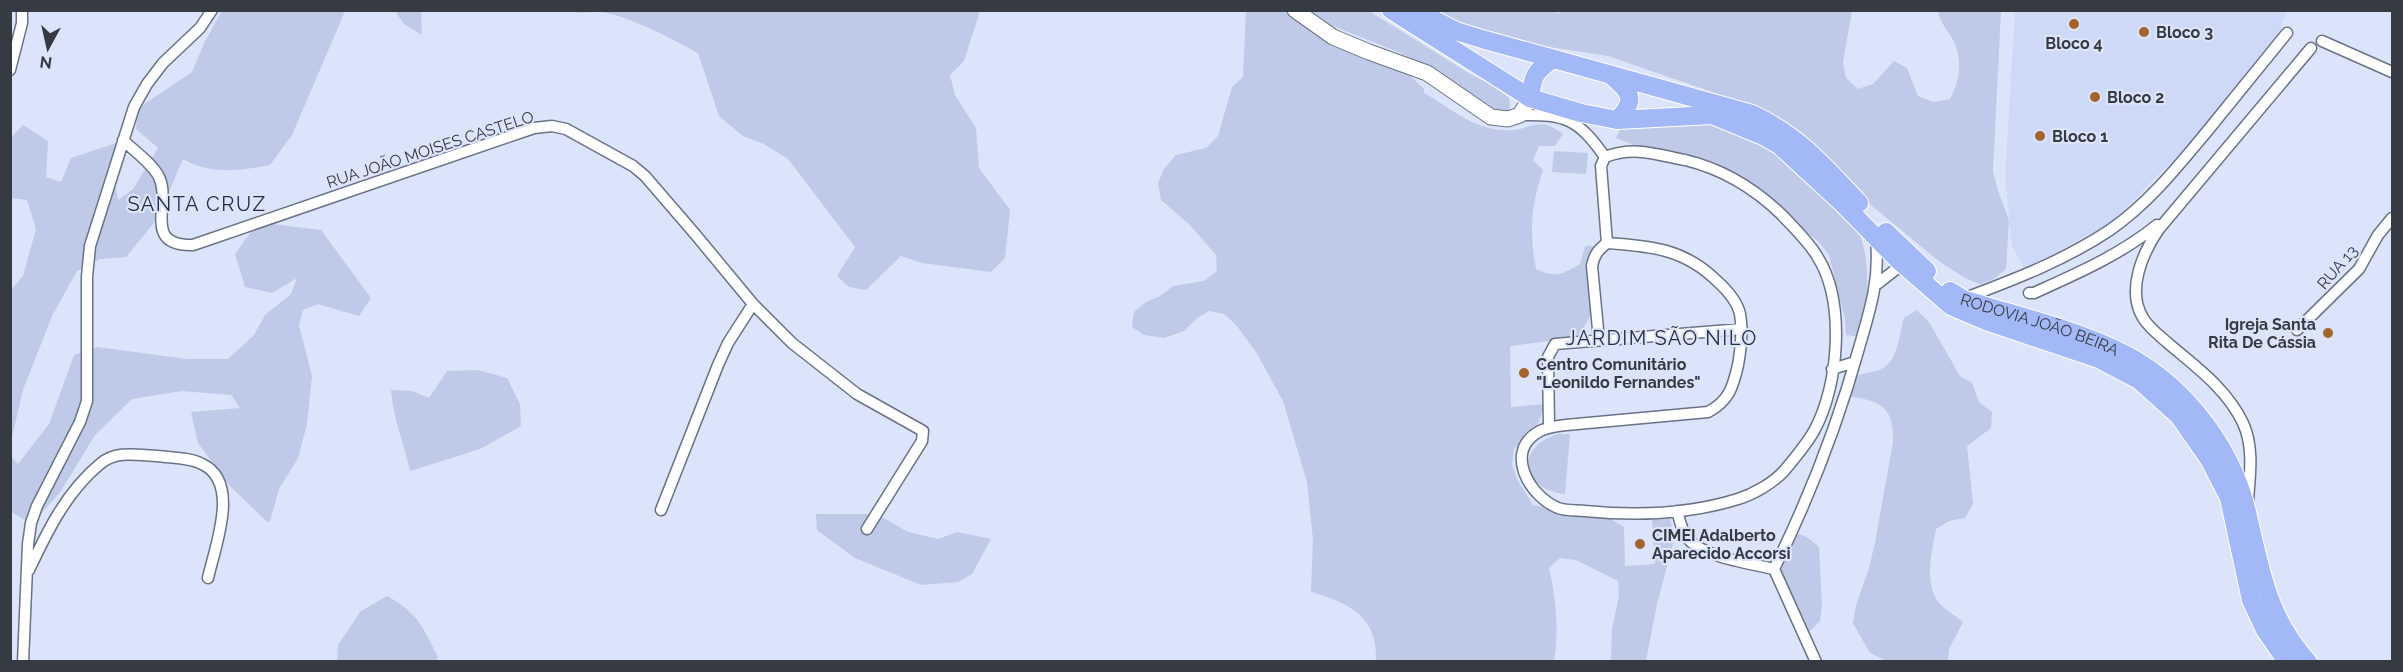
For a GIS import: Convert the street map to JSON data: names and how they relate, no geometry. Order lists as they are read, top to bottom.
{
  "streets": {
    "main road": ["RODOVIA JOÃO BEIRA"],
    "street": ["RUA JOÃO MOISES CASTELO", "RUA 13"]
  },
  "districts": ["SANTA CRUZ", "JARDIM SÃO NILO"],
  "places": [
    "Bloco 4",
    "Bloco 3",
    "Bloco 2",
    "Bloco 1",
    "Igreja Santa Rita De Cássia",
    "Centro Comunitário \"Leonildo Fernandes\"",
    "CIMEI Adalberto Aparecido Accorsi"
  ],
  "north": "bottom"
}
